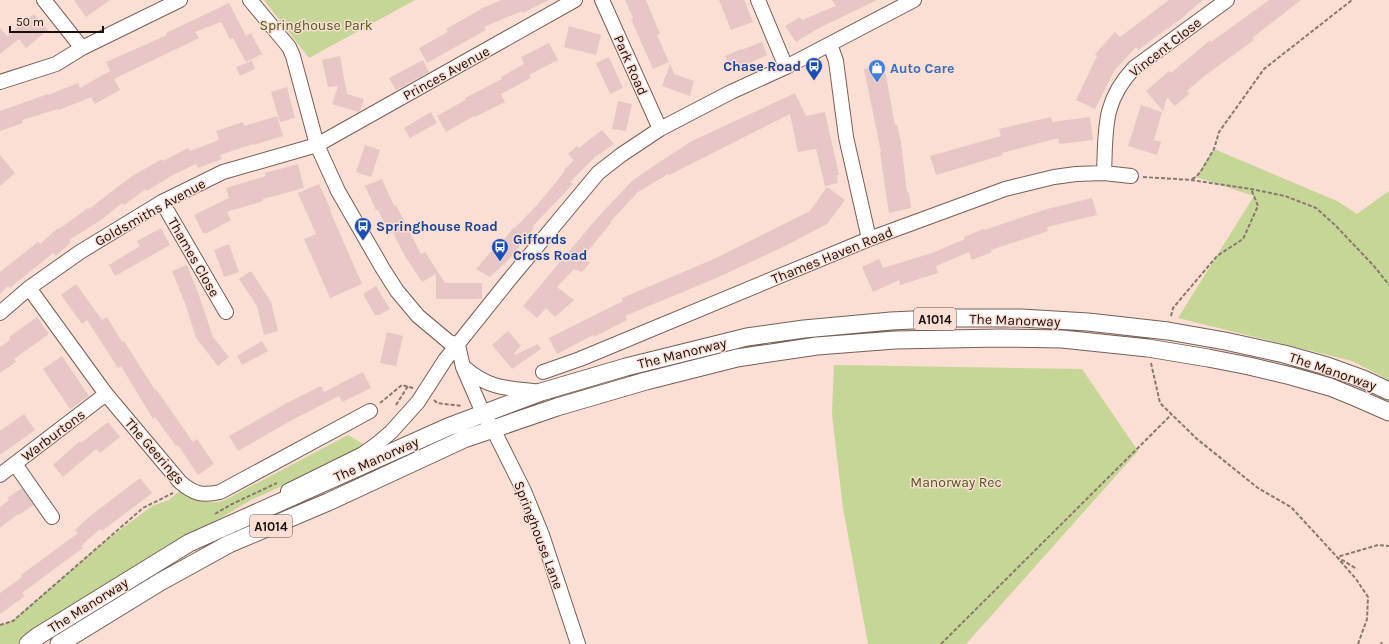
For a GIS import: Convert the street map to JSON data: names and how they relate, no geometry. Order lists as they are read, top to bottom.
{
  "streets": {
    "main road": ["A1014", "The Manorway"],
    "street": [
      "Vincent Close",
      "Park Road",
      "Princes Avenue",
      "Goldsmiths Avenue",
      "Thames Haven Road",
      "Thames Close",
      "Warburtons",
      "The Geerings",
      "Springhouse Lane"
    ]
  },
  "crossings": [
    ["Vincent Close", "Thames Haven Road"],
    ["Princes Avenue", "Goldsmiths Avenue"],
    ["Goldsmiths Avenue", "Thames Close"],
    ["Goldsmiths Avenue", "The Geerings"],
    ["The Manorway", "Springhouse Lane"],
    ["Warburtons", "The Geerings"]
  ],
  "parks": ["Springhouse Park", "Manorway Rec"],
  "places": {
    "bus stop": ["Chase Road", "Springhouse Road", "Giffords Cross Road"],
    "shop": ["Auto Care"]
  },
  "scale_bar": "50 m"
}
